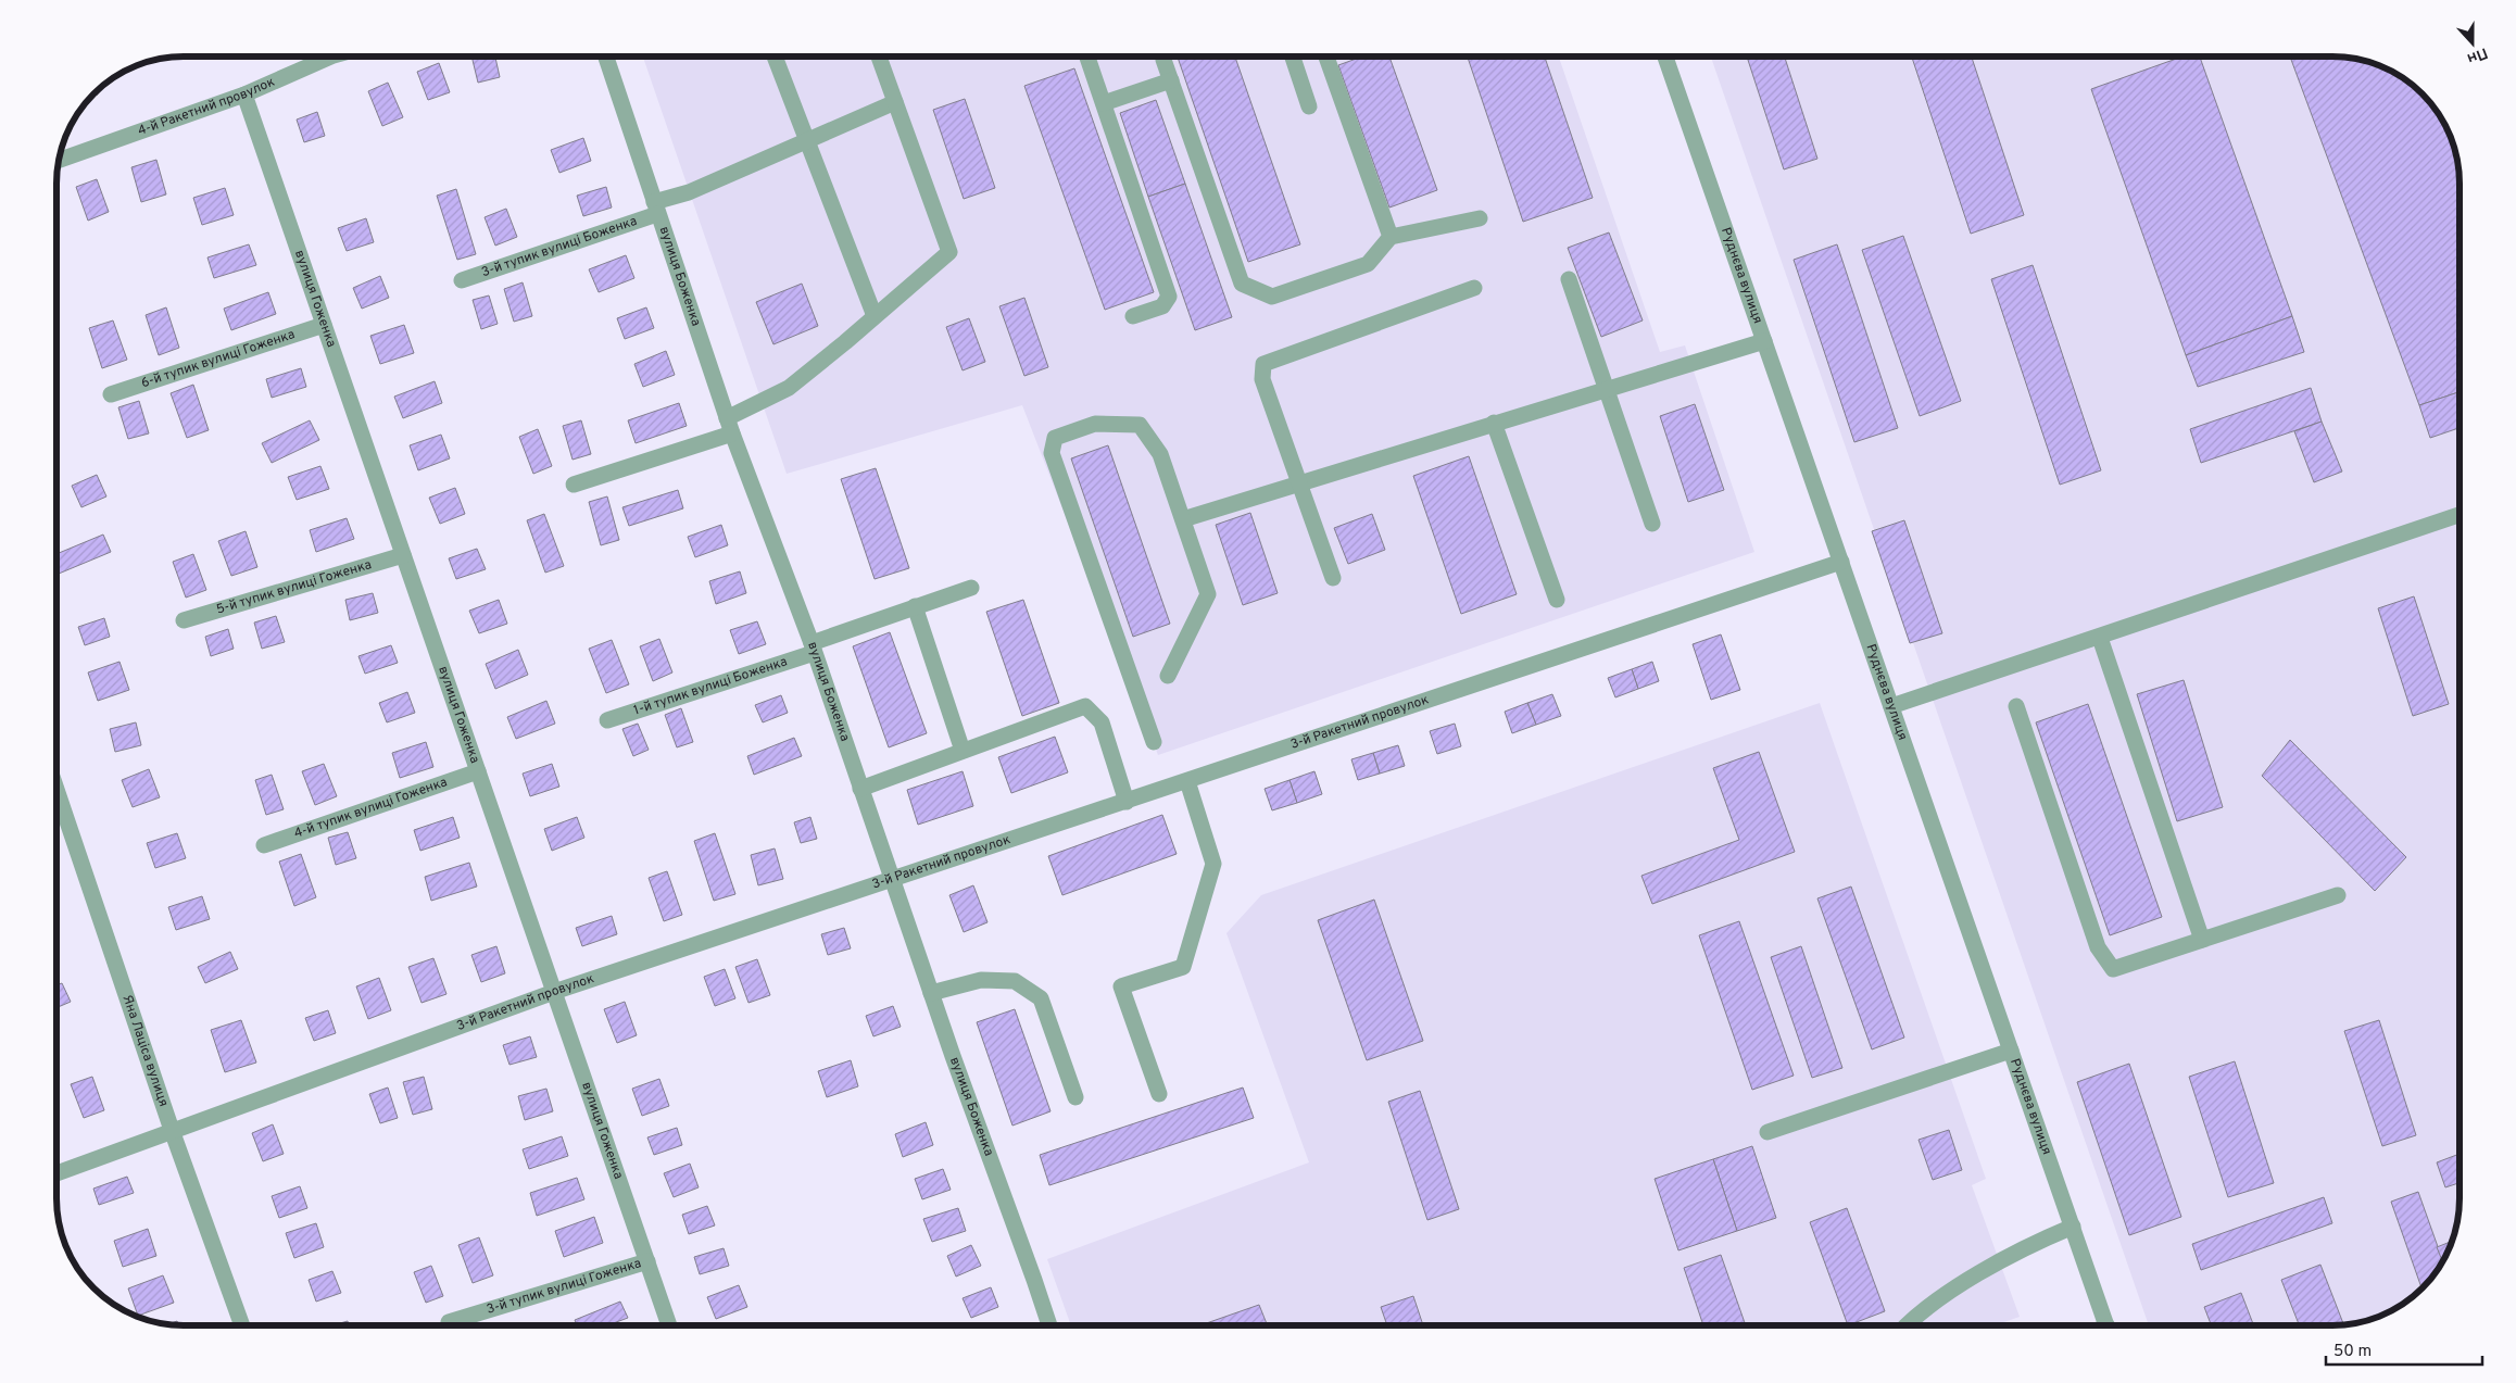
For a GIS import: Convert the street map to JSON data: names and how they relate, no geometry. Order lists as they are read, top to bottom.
{
  "streets": {
    "street": [
      "4-й Ракетний провулок",
      "3-й тупик вулиці Боженка",
      "Руднєва вулиця",
      "вулиця Боженка",
      "вулиця Гоженка",
      "6-й тупик вулиці Гоженка",
      "5-й тупик вулиці Гоженка",
      "1-й тупик вулиці Боженка",
      "3-й Ракетний провулок",
      "4-й тупик вулиці Гоженка",
      "Яна Лаціса вулиця",
      "3-й тупик вулиці Гоженка"
    ]
  },
  "crossings": [
    ["4-й Ракетний провулок", "вулиця Гоженка"],
    ["3-й тупик вулиці Боженка", "вулиця Боженка"],
    ["Руднєва вулиця", "3-й Ракетний провулок"],
    ["вулиця Боженка", "1-й тупик вулиці Боженка"],
    ["вулиця Боженка", "3-й Ракетний провулок"],
    ["вулиця Гоженка", "6-й тупик вулиці Гоженка"],
    ["вулиця Гоженка", "5-й тупик вулиці Гоженка"],
    ["вулиця Гоженка", "3-й Ракетний провулок"],
    ["вулиця Гоженка", "4-й тупик вулиці Гоженка"],
    ["вулиця Гоженка", "3-й тупик вулиці Гоженка"],
    ["3-й Ракетний провулок", "Яна Лаціса вулиця"]
  ],
  "scale_bar": "50 m",
  "north": "bottom"
}
